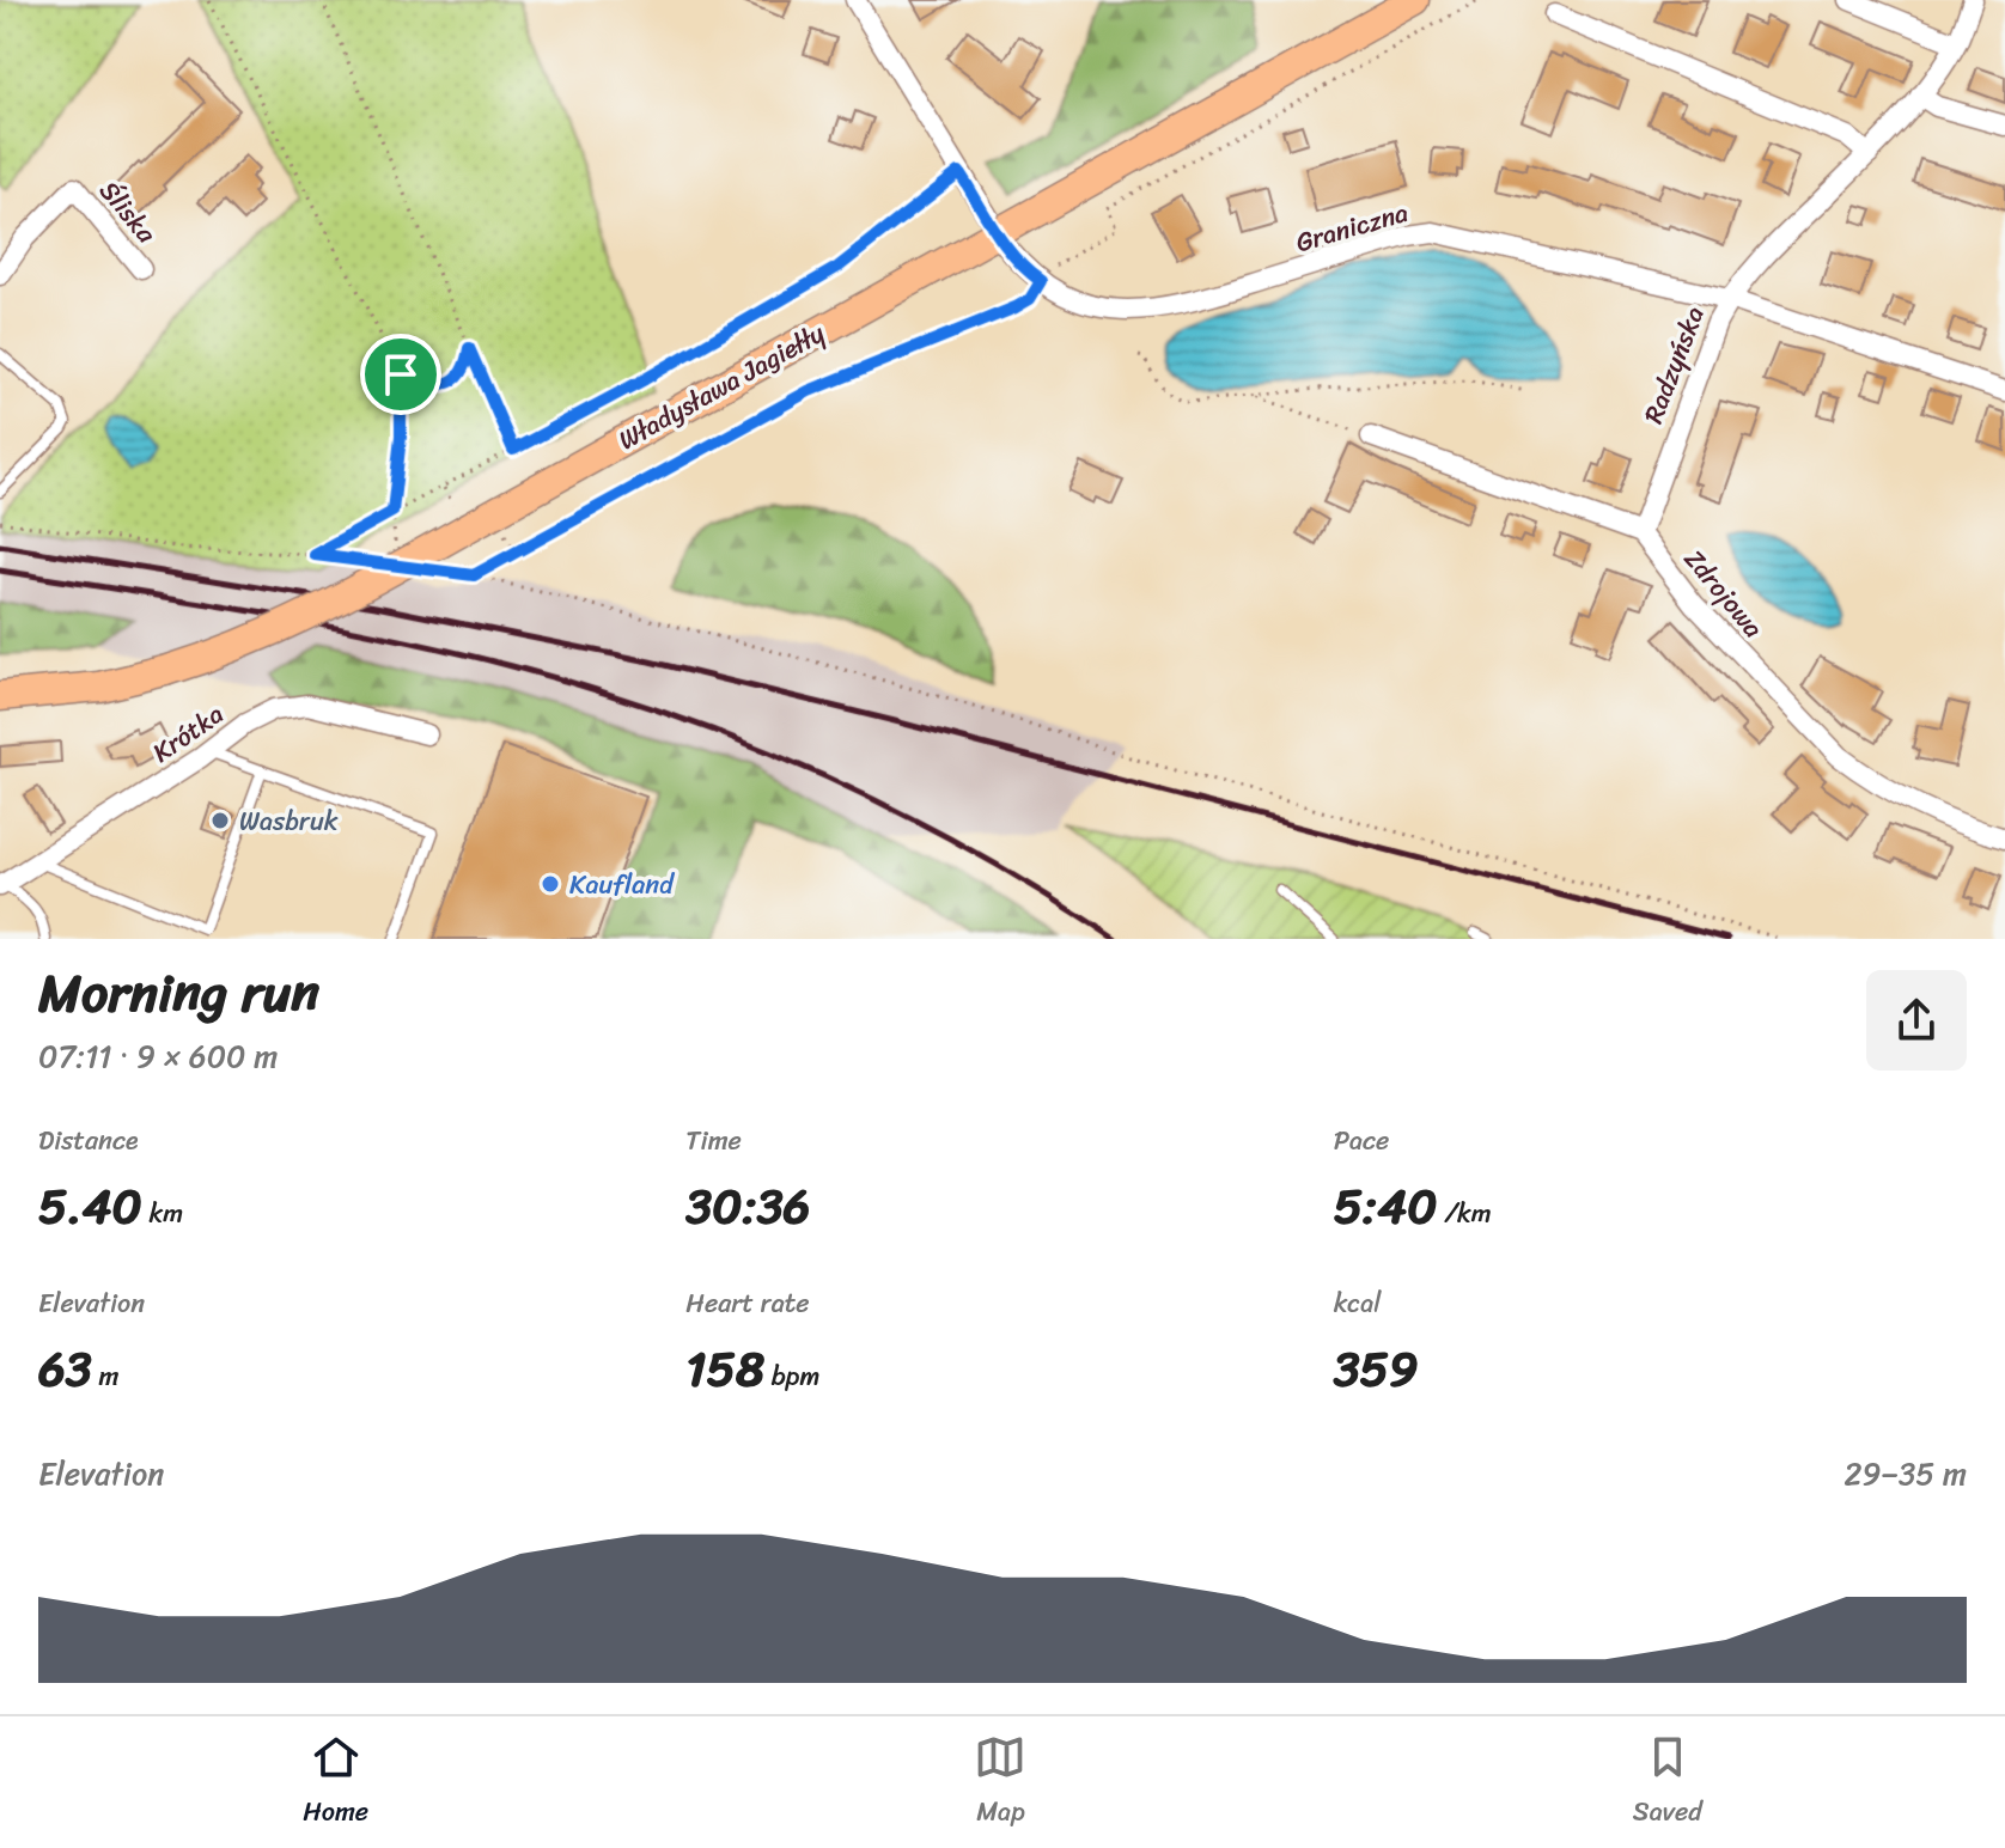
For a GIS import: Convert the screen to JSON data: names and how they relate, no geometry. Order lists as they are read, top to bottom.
{
  "streets": {
    "main road": ["Władysława Jagiełły"],
    "street": [
      "Śliska",
      "Graniczna",
      "Radzyńska",
      "Zdrojowa",
      "Krótka"
    ]
  },
  "crossings": [
    ["Graniczna", "Radzyńska"],
    ["Radzyńska", "Zdrojowa"]
  ],
  "places": ["Wasbruk", "Kaufland"],
  "page": {
    "heading": ["Morning run", "07:11 · 9 × 600 m"],
    "stats": [
      ["Distance", "5.40 km"],
      ["Time", "30:36"],
      ["Pace", "5:40 /km"],
      ["Elevation", "63 m"],
      ["Heart rate", "158 bpm"],
      ["kcal", "359"]
    ],
    "chart": ["Elevation", "29–35 m"],
    "tabs": ["Home", "Map", "Saved"]
  }
}
